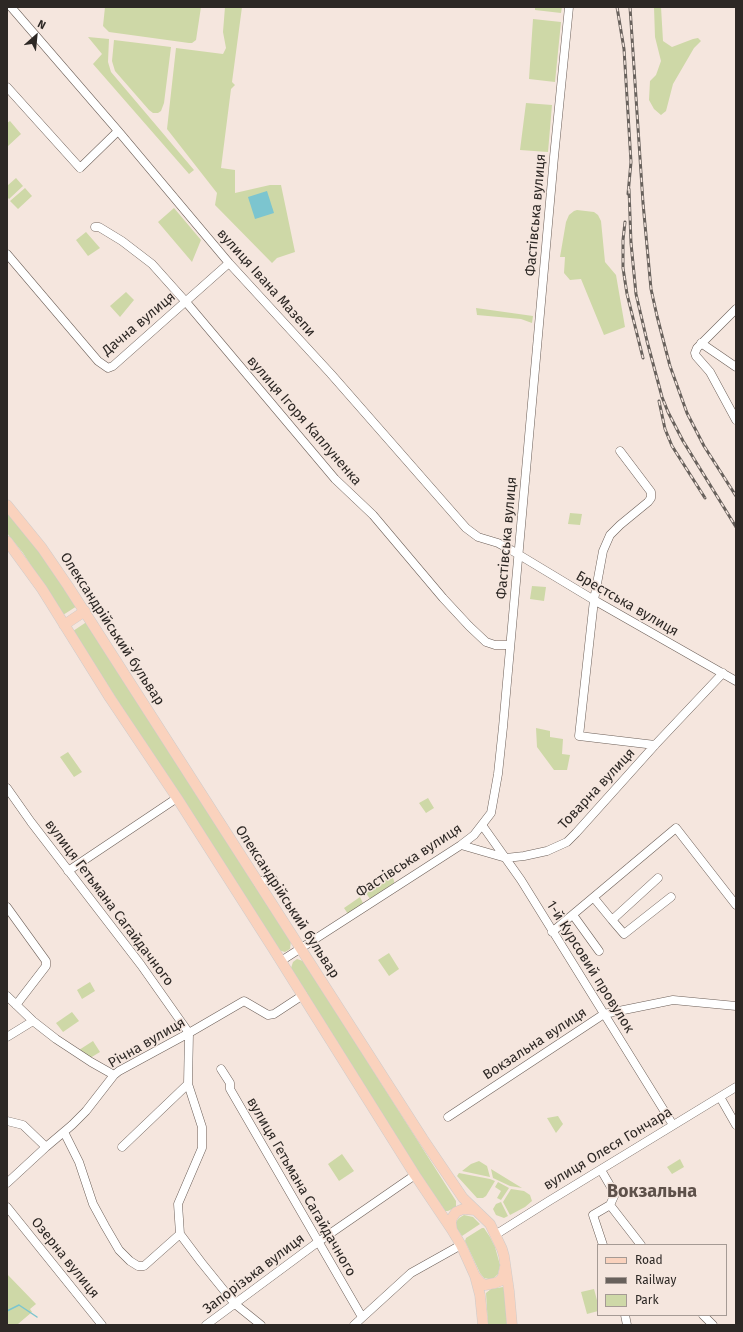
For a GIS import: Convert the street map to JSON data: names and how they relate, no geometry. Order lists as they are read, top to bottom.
{
  "streets": {
    "main road": ["Олександрійський бульвар"],
    "street": [
      "Фастівська вулиця",
      "вулиця Івана Мазепи",
      "Дачна вулиця",
      "вулиця Ігоря Каплуненка",
      "Брестська вулиця",
      "Товарна вулиця",
      "вулиця Гетьмана Сагайдачного",
      "1-й Курсовий провулок",
      "Річна вулиця",
      "Вокзальна вулиця",
      "вулиця Олеся Гончара",
      "Озерна вулиця",
      "Запорізька вулиця"
    ]
  },
  "crossings": [
    ["Фастівська вулиця", "вулиця Івана Мазепи"],
    ["Фастівська вулиця", "вулиця Ігоря Каплуненка"],
    ["Фастівська вулиця", "Брестська вулиця"],
    ["Фастівська вулиця", "Олександрійський бульвар"],
    ["Фастівська вулиця", "Товарна вулиця"],
    ["Фастівська вулиця", "1-й Курсовий провулок"],
    ["вулиця Івана Мазепи", "Дачна вулиця"],
    ["вулиця Івана Мазепи", "Брестська вулиця"],
    ["Дачна вулиця", "вулиця Ігоря Каплуненка"],
    ["Брестська вулиця", "Товарна вулиця"],
    ["Олександрійський бульвар", "вулиця Олеся Гончара"],
    ["Товарна вулиця", "1-й Курсовий провулок"],
    ["вулиця Гетьмана Сагайдачного", "Річна вулиця"],
    ["вулиця Гетьмана Сагайдачного", "Запорізька вулиця"],
    ["1-й Курсовий провулок", "Вокзальна вулиця"],
    ["1-й Курсовий провулок", "вулиця Олеся Гончара"]
  ],
  "districts": ["Вокзальна"],
  "legend": ["Road", "Railway", "Park"],
  "north": "top right"
}
